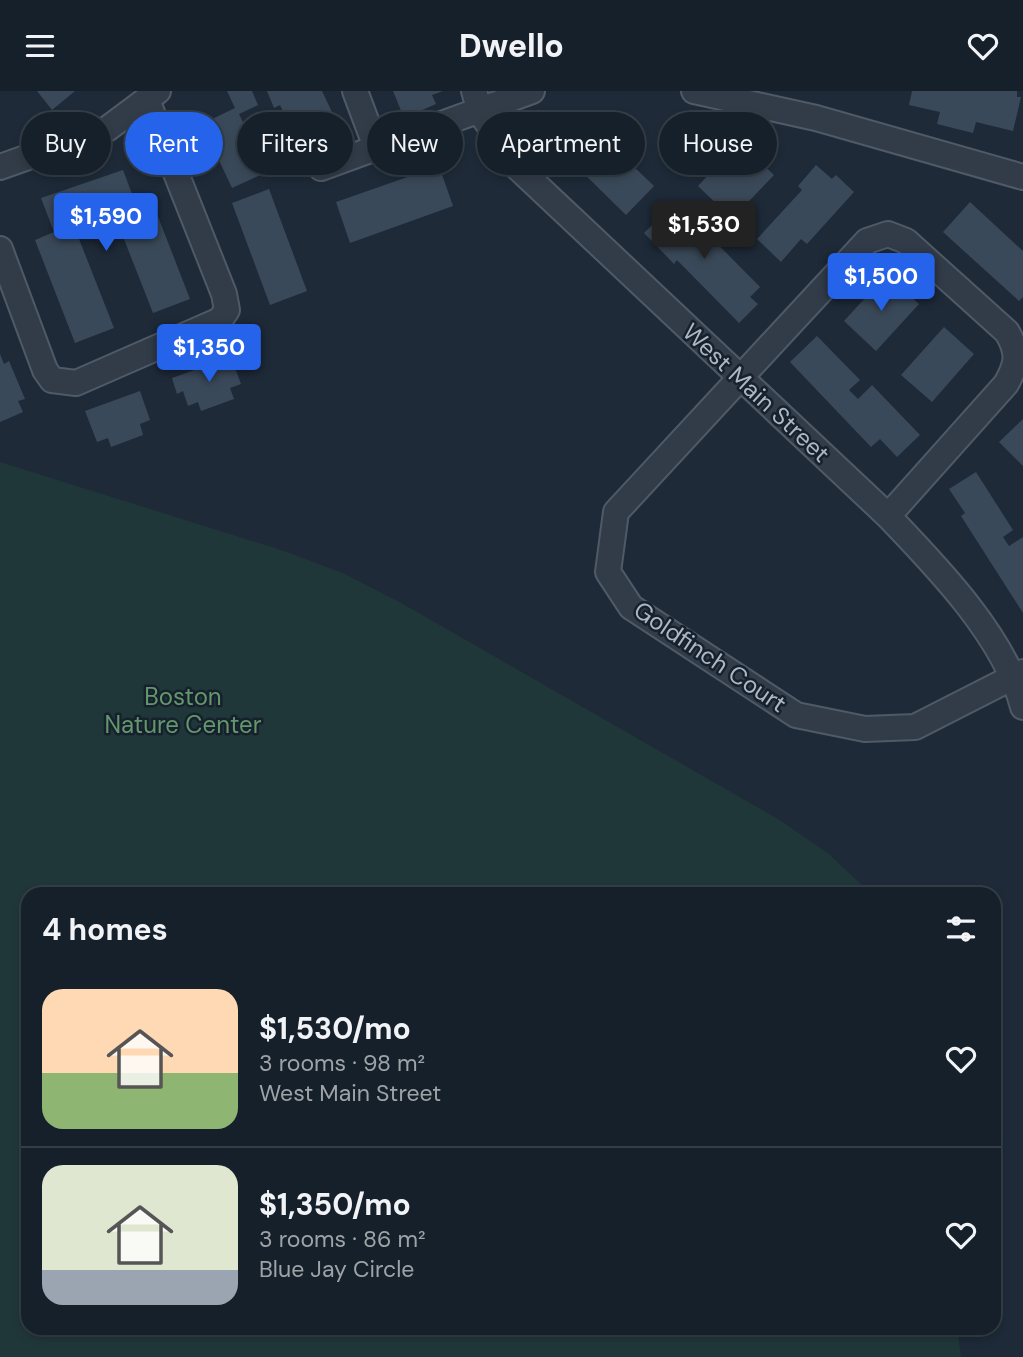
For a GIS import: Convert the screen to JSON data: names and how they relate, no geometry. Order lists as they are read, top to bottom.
{
  "streets": {
    "street": ["West Main Street", "Goldfinch Court"]
  },
  "crossings": [
    ["West Main Street", "Goldfinch Court"]
  ],
  "parks": ["Boston Nature Center"],
  "page": {
    "header": "Dwello",
    "chip": [
      "Buy",
      "Rent",
      "Filters",
      "New",
      "Apartment",
      "House"
    ],
    "price": [
      "$1,590",
      "$1,530",
      "$1,500",
      "$1,350"
    ],
    "heading": "4 homes",
    "list": [
      {
        "name": "$1,530/mo",
        "note": "3 rooms · 98 m² · West Main Street"
      },
      {
        "name": "$1,350/mo",
        "note": "3 rooms · 86 m² · Blue Jay Circle"
      }
    ]
  }
}
